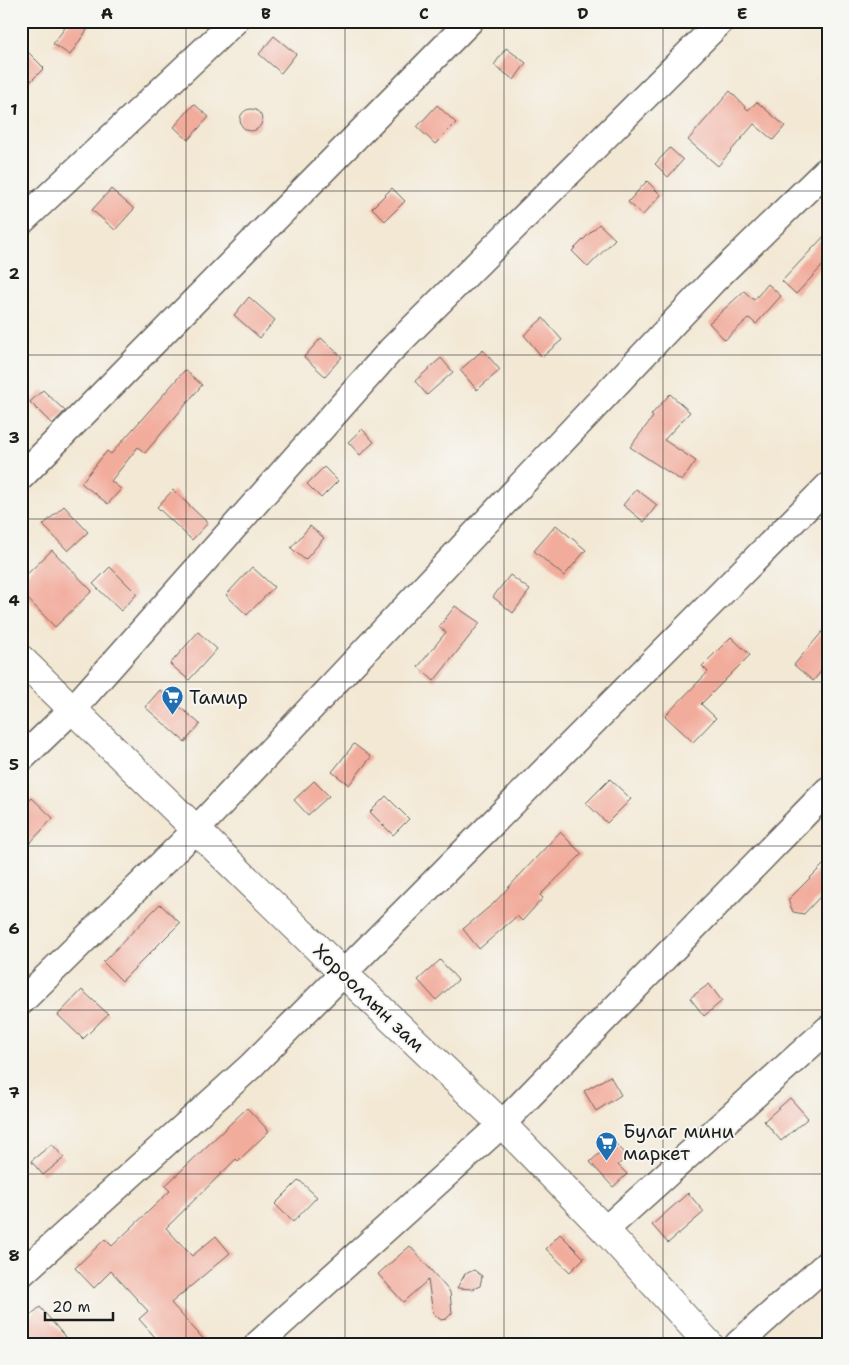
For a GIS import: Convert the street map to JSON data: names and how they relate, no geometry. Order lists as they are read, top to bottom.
{
  "streets": {
    "street": ["Хорооллын зам"]
  },
  "places": {
    "supermarket": ["Тамир", "Булаг мини маркет"]
  },
  "scale_bar": "20 m",
  "grid": {
    "columns": [
      "A",
      "B",
      "C",
      "D",
      "E"
    ],
    "rows": [
      "1",
      "2",
      "3",
      "4",
      "5",
      "6",
      "7",
      "8"
    ]
  }
}
